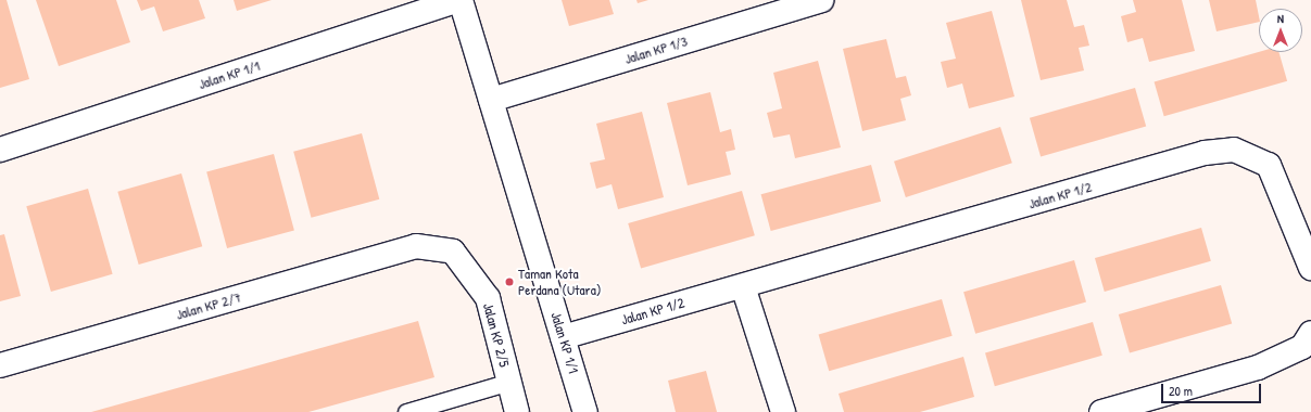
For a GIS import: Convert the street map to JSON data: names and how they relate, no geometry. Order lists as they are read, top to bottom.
{
  "streets": {
    "street": [
      "Jalan KP 1/3",
      "Jalan KP 1/1",
      "Jalan KP 1/2",
      "Jalan KP 2/7",
      "Jalan KP 2/5"
    ]
  },
  "crossings": [
    ["Jalan KP 1/3", "Jalan KP 1/1"],
    ["Jalan KP 1/1", "Jalan KP 1/2"],
    ["Jalan KP 2/7", "Jalan KP 2/5"]
  ],
  "places": ["Taman Kota Perdana (Utara)"],
  "scale_bar": "20 m",
  "north": "top"
}
